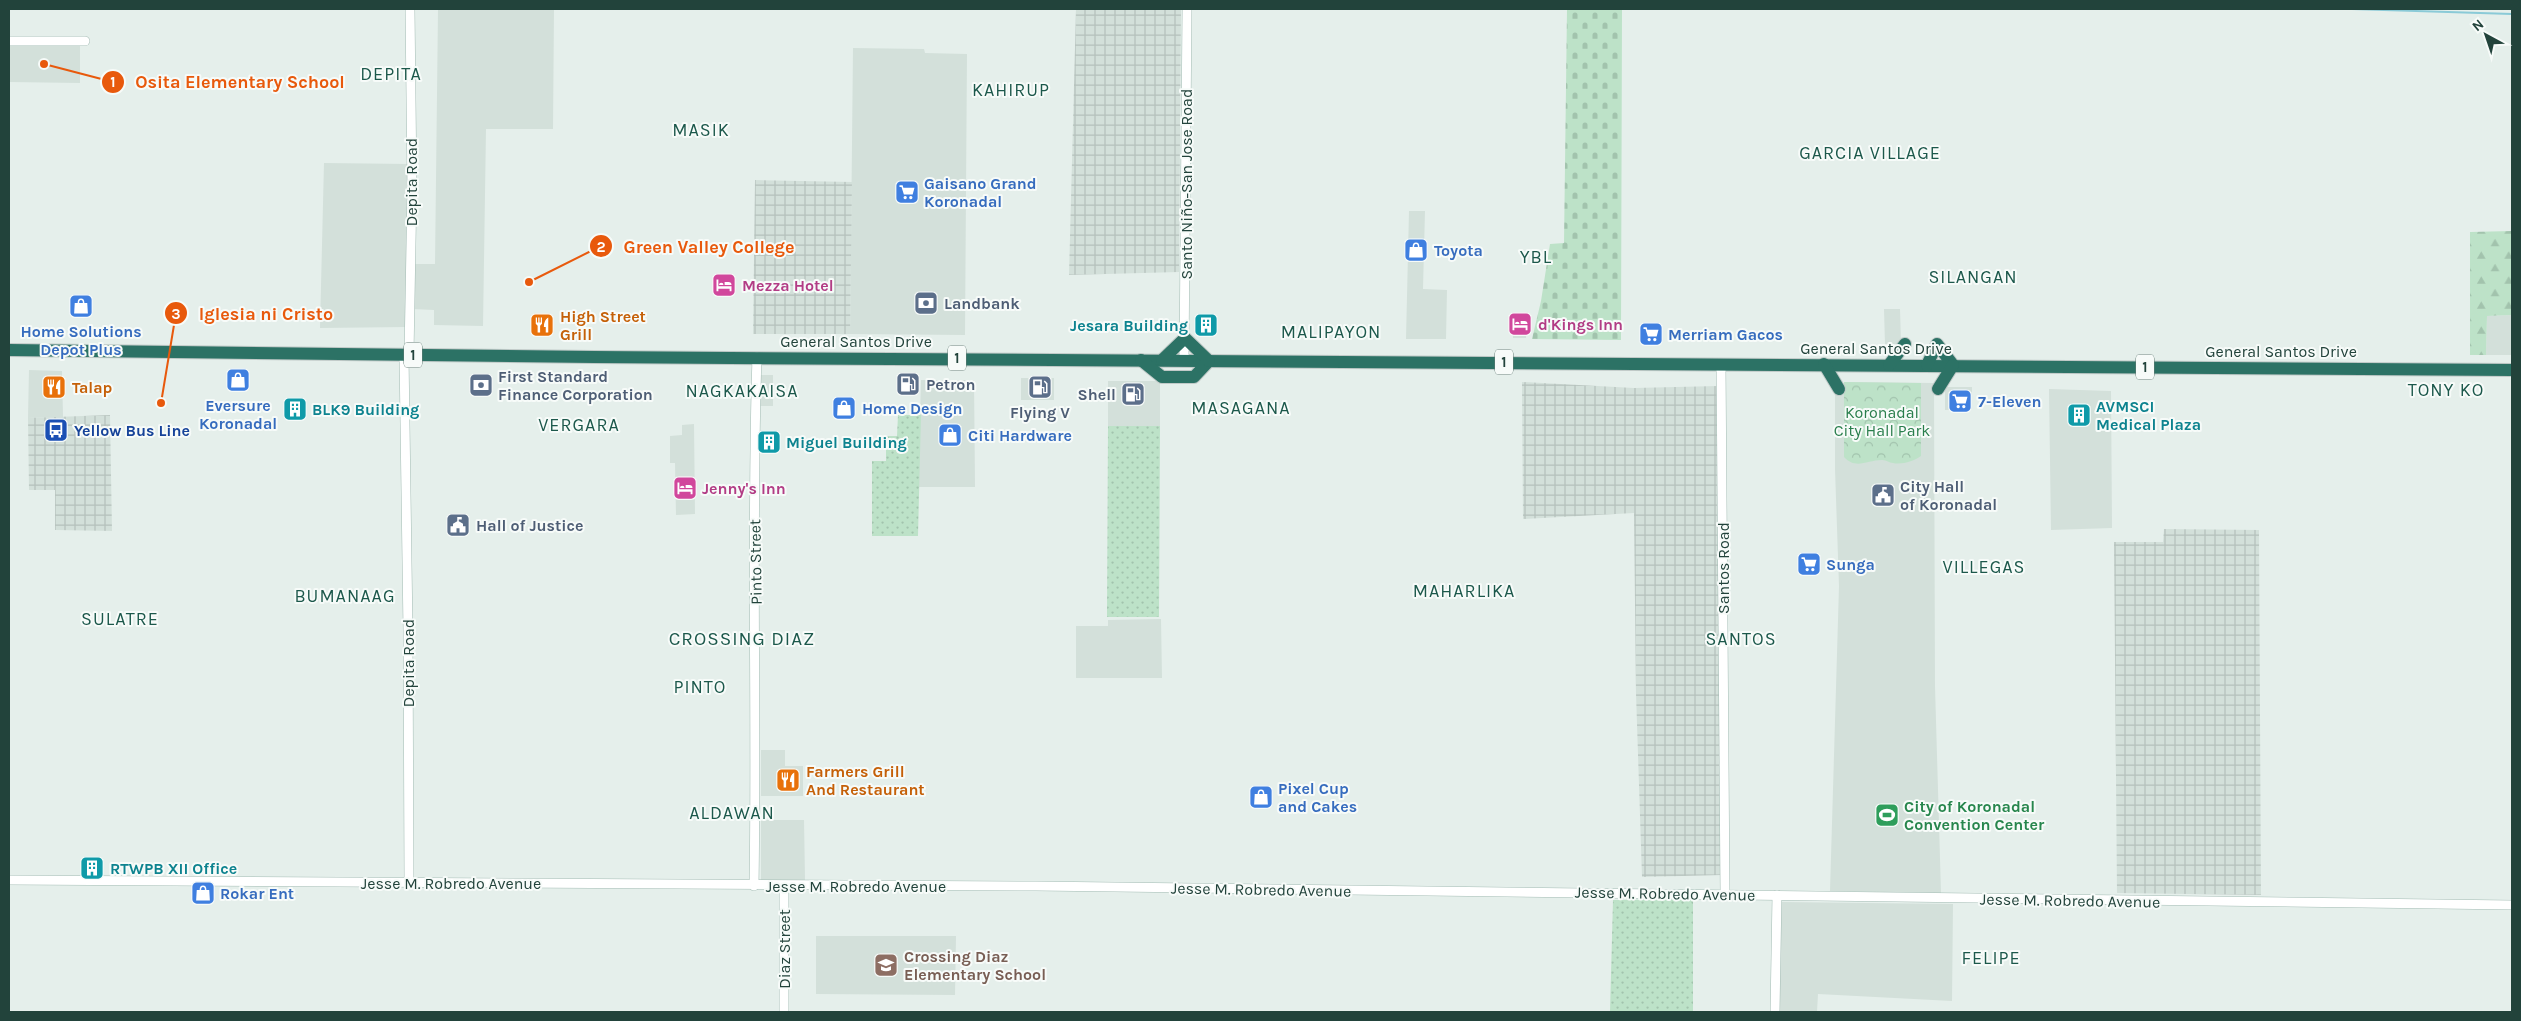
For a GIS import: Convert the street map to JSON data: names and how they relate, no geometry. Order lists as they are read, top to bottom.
{
  "streets": {
    "highway": ["General Santos Drive", "1"],
    "main road": [
      "Depita Road",
      "Santo Niño-San Jose Road",
      "Pinto Street",
      "Santos Road",
      "Jesse M. Robredo Avenue",
      "Diaz Street"
    ]
  },
  "crossings": [
    ["Depita Road", "General Santos Drive"],
    ["Depita Road", "Jesse M. Robredo Avenue"],
    ["Santo Niño-San Jose Road", "General Santos Drive"],
    ["General Santos Drive", "Pinto Street"],
    ["General Santos Drive", "Santos Road"],
    ["Pinto Street", "Jesse M. Robredo Avenue"],
    ["Santos Road", "Jesse M. Robredo Avenue"],
    ["Jesse M. Robredo Avenue", "Diaz Street"]
  ],
  "districts": [
    "DEPITA",
    "KAHIRUP",
    "MASIK",
    "GARCIA VILLAGE",
    "YBL",
    "SILANGAN",
    "MALIPAYON",
    "TONY KO",
    "NAGKAKAISA",
    "MASAGANA",
    "VERGARA",
    "VILLEGAS",
    "MAHARLIKA",
    "BUMANAAG",
    "SULATRE",
    "CROSSING DIAZ",
    "SANTOS",
    "PINTO",
    "ALDAWAN",
    "FELIPE"
  ],
  "parks": ["Koronadal City Hall Park"],
  "places": {
    "other": ["Osita Elementary School", "Green Valley College", "Iglesia ni Cristo"],
    "supermarket": [
      "Gaisano Grand Koronadal",
      "Merriam Gacos",
      "7-Eleven",
      "Sunga"
    ],
    "shop": [
      "Toyota",
      "Home Solutions Depot Plus",
      "Eversure Koronadal",
      "Home Design",
      "Citi Hardware",
      "Pixel Cup and Cakes",
      "Rokar Ent"
    ],
    "hotel": ["Mezza Hotel", "d'Kings Inn", "Jenny's Inn"],
    "bank": ["Landbank", "First Standard Finance Corporation"],
    "restaurant": ["High Street Grill", "Talap", "Farmers Grill And Restaurant"],
    "building": [
      "Jesara Building",
      "BLK9 Building",
      "AVMSCI Medical Plaza",
      "Miguel Building",
      "RTWPB XII Office"
    ],
    "fuel station": ["Petron", "Flying V", "Shell"],
    "bus stop": ["Yellow Bus Line"],
    "public building": ["City Hall of Koronadal", "Hall of Justice"],
    "sports": ["City of Koronadal Convention Center"],
    "school or university": ["Crossing Diaz Elementary School"]
  },
  "north": "top left"
}
